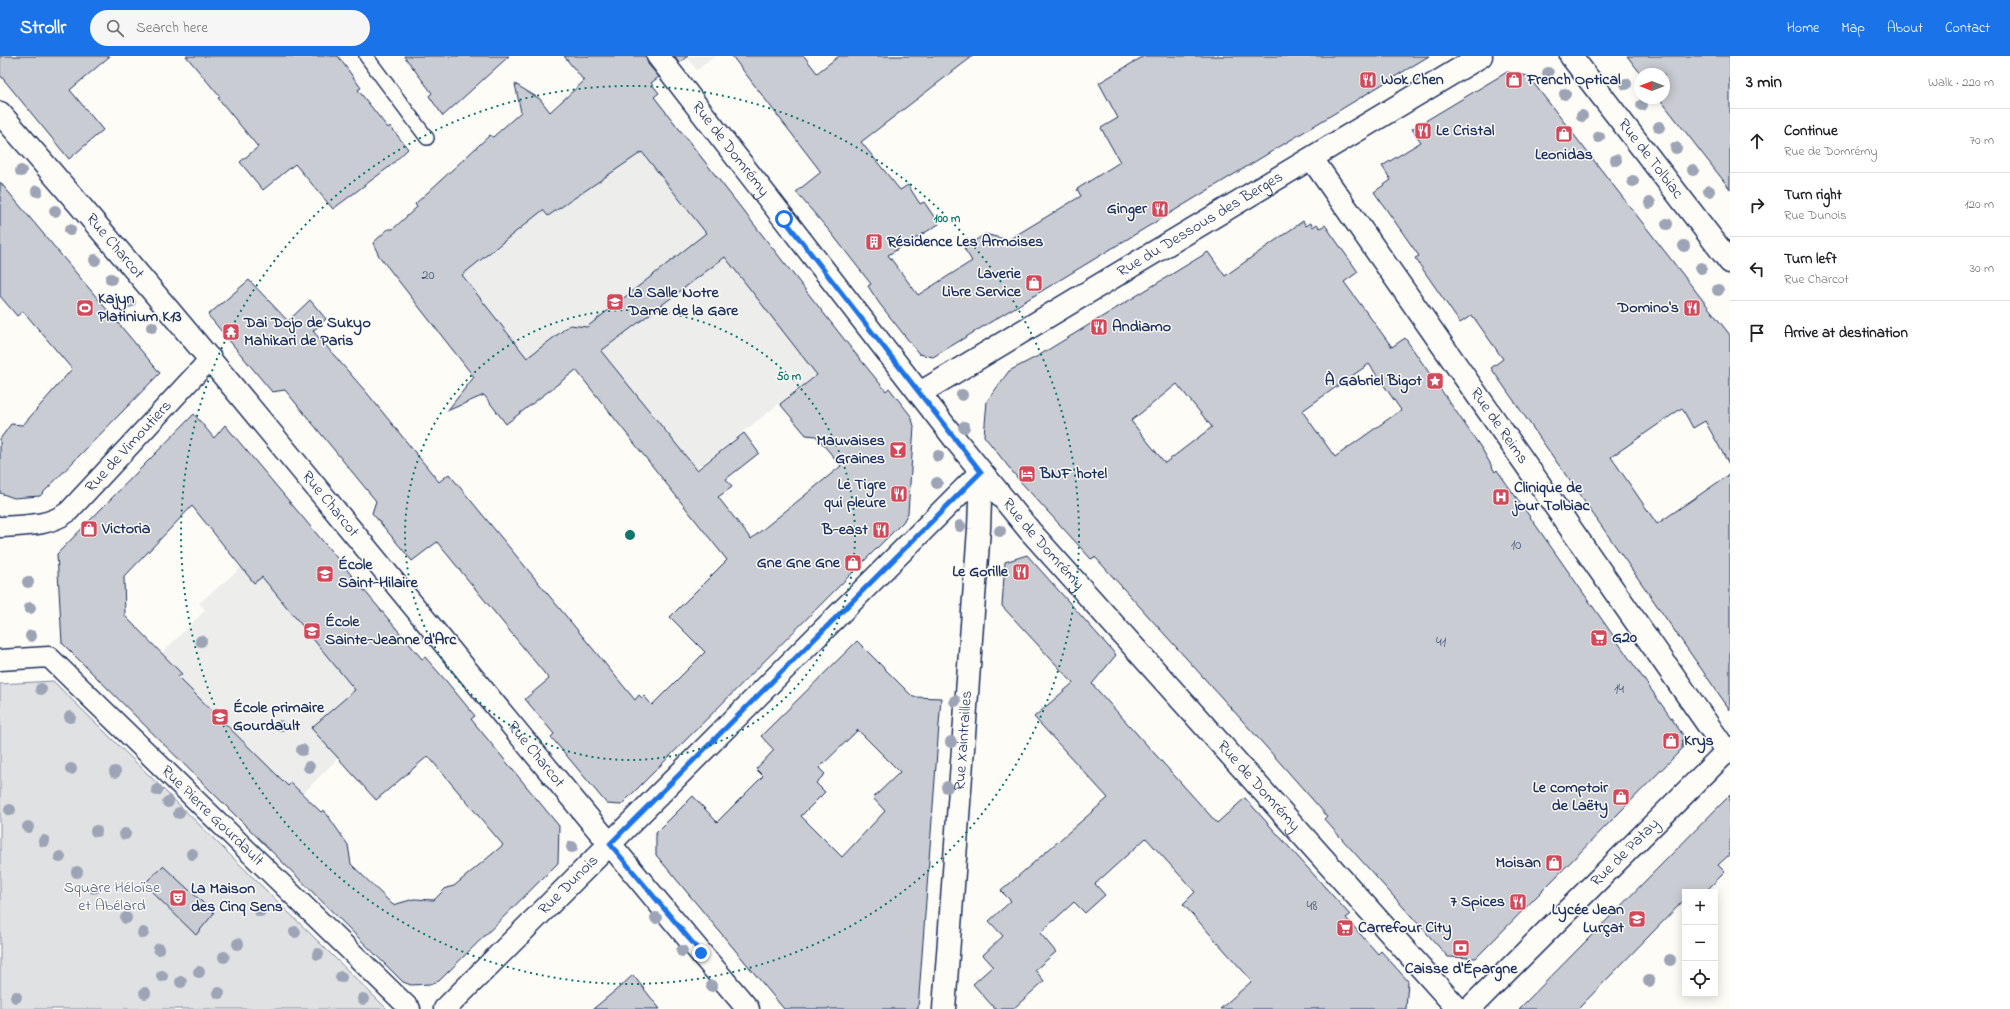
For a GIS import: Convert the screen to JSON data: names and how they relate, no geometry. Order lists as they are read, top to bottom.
{
  "streets": {
    "street": [
      "Rue de Domrémy",
      "Rue de Tolbiac",
      "Rue du Dessous des Berges",
      "Rue Charcot",
      "Rue de Reims",
      "Rue de Vimoutiers",
      "Rue Xaintrailles",
      "Rue Pierre Gourdault",
      "Rue de Patay",
      "Rue Dunois"
    ]
  },
  "crossings": [
    ["Rue de Domrémy", "Rue du Dessous des Berges"],
    ["Rue de Domrémy", "Rue Xaintrailles"],
    ["Rue de Domrémy", "Rue Dunois"],
    ["Rue du Dessous des Berges", "Rue de Reims"],
    ["Rue Charcot", "Rue de Vimoutiers"],
    ["Rue Charcot", "Rue Dunois"],
    ["Rue de Reims", "Rue de Patay"],
    ["Rue Xaintrailles", "Rue Dunois"]
  ],
  "parks": ["Square Héloïse et Abélard"],
  "places": {
    "restaurant": [
      "Wok Chen",
      "Le Cristal",
      "Ginger",
      "Domino's",
      "Andiamo",
      "Le Tigre qui pleure",
      "B-east",
      "Le Gorille",
      "7 Spices"
    ],
    "shop": [
      "French Optical",
      "Leonidas",
      "Laverie Libre Service",
      "Victoria",
      "Gne Gne Gne",
      "Krys",
      "Le comptoir de Laëty",
      "Moisan"
    ],
    "building": ["Résidence Les Armoises"],
    "school or university": [
      "La Salle Notre Dame de la Gare",
      "École Saint-Hilaire",
      "École Sainte-Jeanne d'Arc",
      "École primaire Gourdault",
      "Lycée Jean Lurçat"
    ],
    "sports": ["Kajyn Platinium K13"],
    "temple": ["Dai Dojo de Sukyo Mahikari de Paris"],
    "place": ["À Gabriel Bigot"],
    "bar": ["Mauvaises Graines"],
    "hotel": ["BNF hotel"],
    "hospital": ["Clinique de jour Tolbiac"],
    "supermarket": ["G20", "Carrefour City"],
    "theatre": ["La Maison des Cinq Sens"],
    "bank": ["Caisse d'Épargne"]
  },
  "house_numbers": [
    "20",
    "10",
    "41",
    "14",
    "48"
  ],
  "north": "left",
  "page": {
    "header": "Strollr",
    "search": "Search here",
    "nav": [
      "Home",
      "Map",
      "About",
      "Contact"
    ],
    "heading": ["3 min", "Walk · 220 m"],
    "list": [
      ["Continue", "Rue de Domrémy", "70 m"],
      ["Turn right", "Rue Dunois", "120 m"],
      ["Turn left", "Rue Charcot", "30 m"],
      "Arrive at destination"
    ],
    "map_buttons": ["+", "−"]
  },
  "rings": ["100 m", "50 m"]
}
